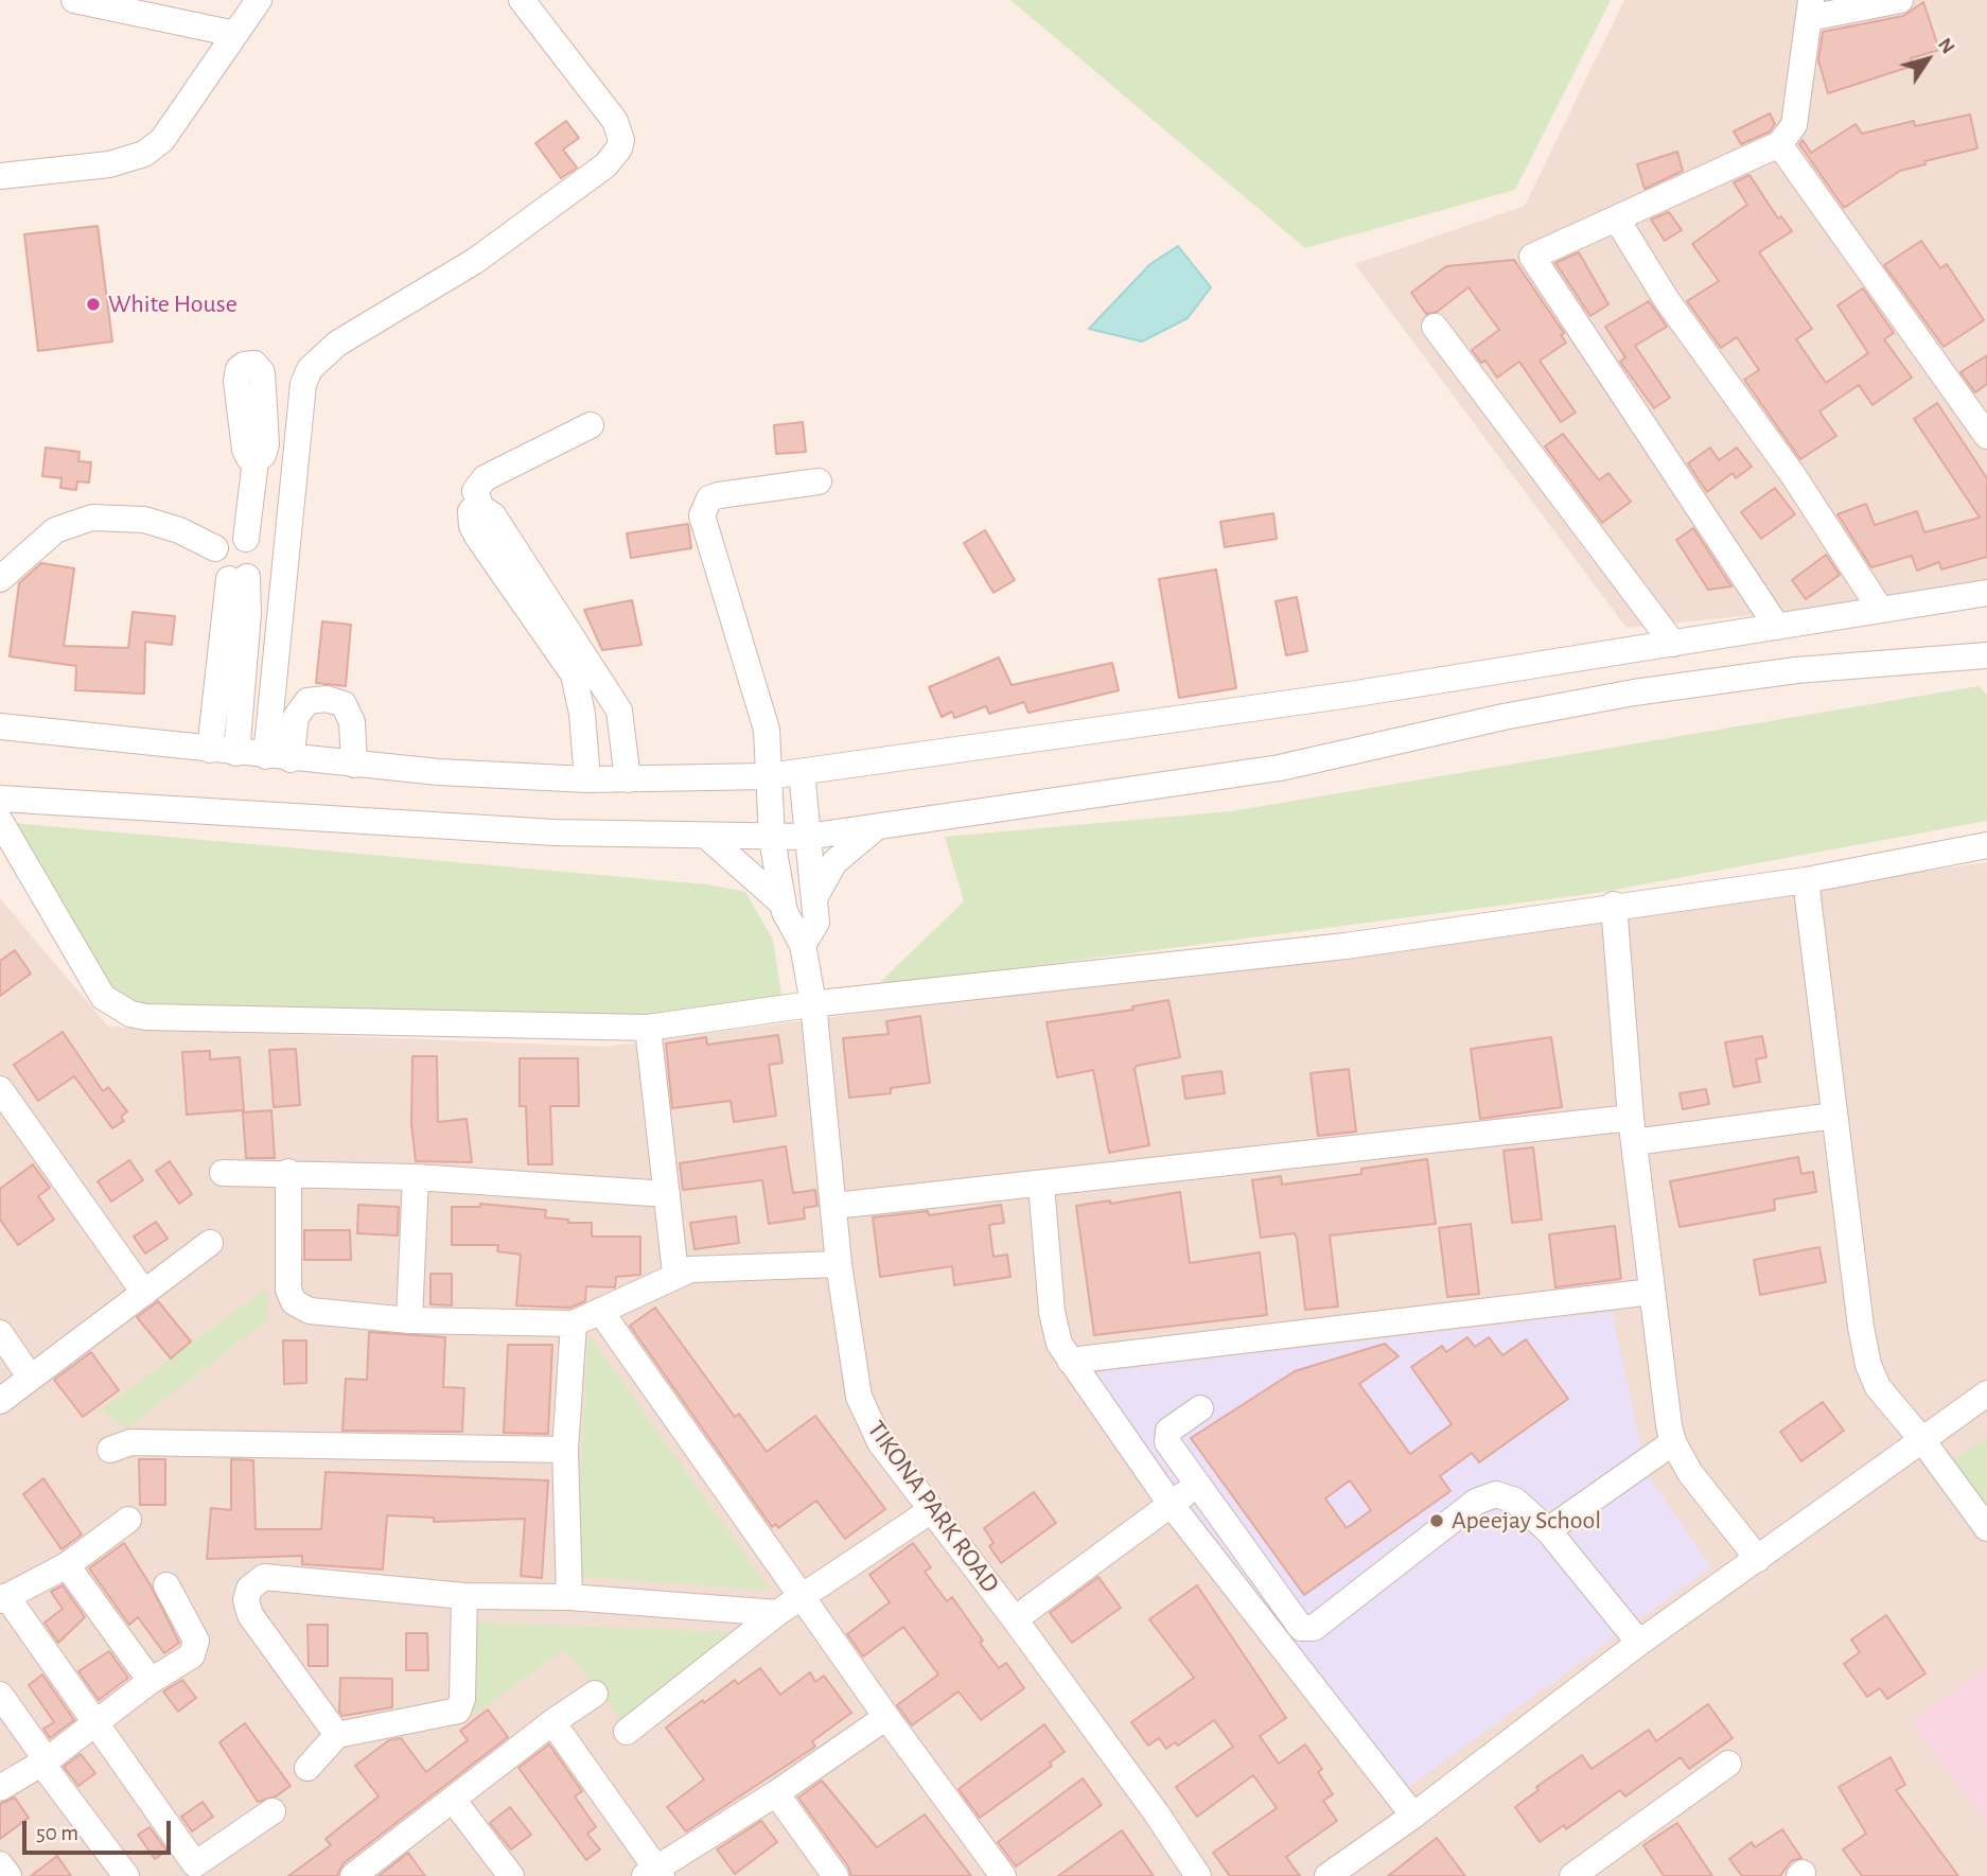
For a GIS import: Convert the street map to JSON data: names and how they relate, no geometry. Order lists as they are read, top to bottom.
{
  "streets": {
    "street": ["TIKONA PARK ROAD"]
  },
  "places": ["White House", "Apeejay School"],
  "scale_bar": "50 m",
  "north": "top right"
}
